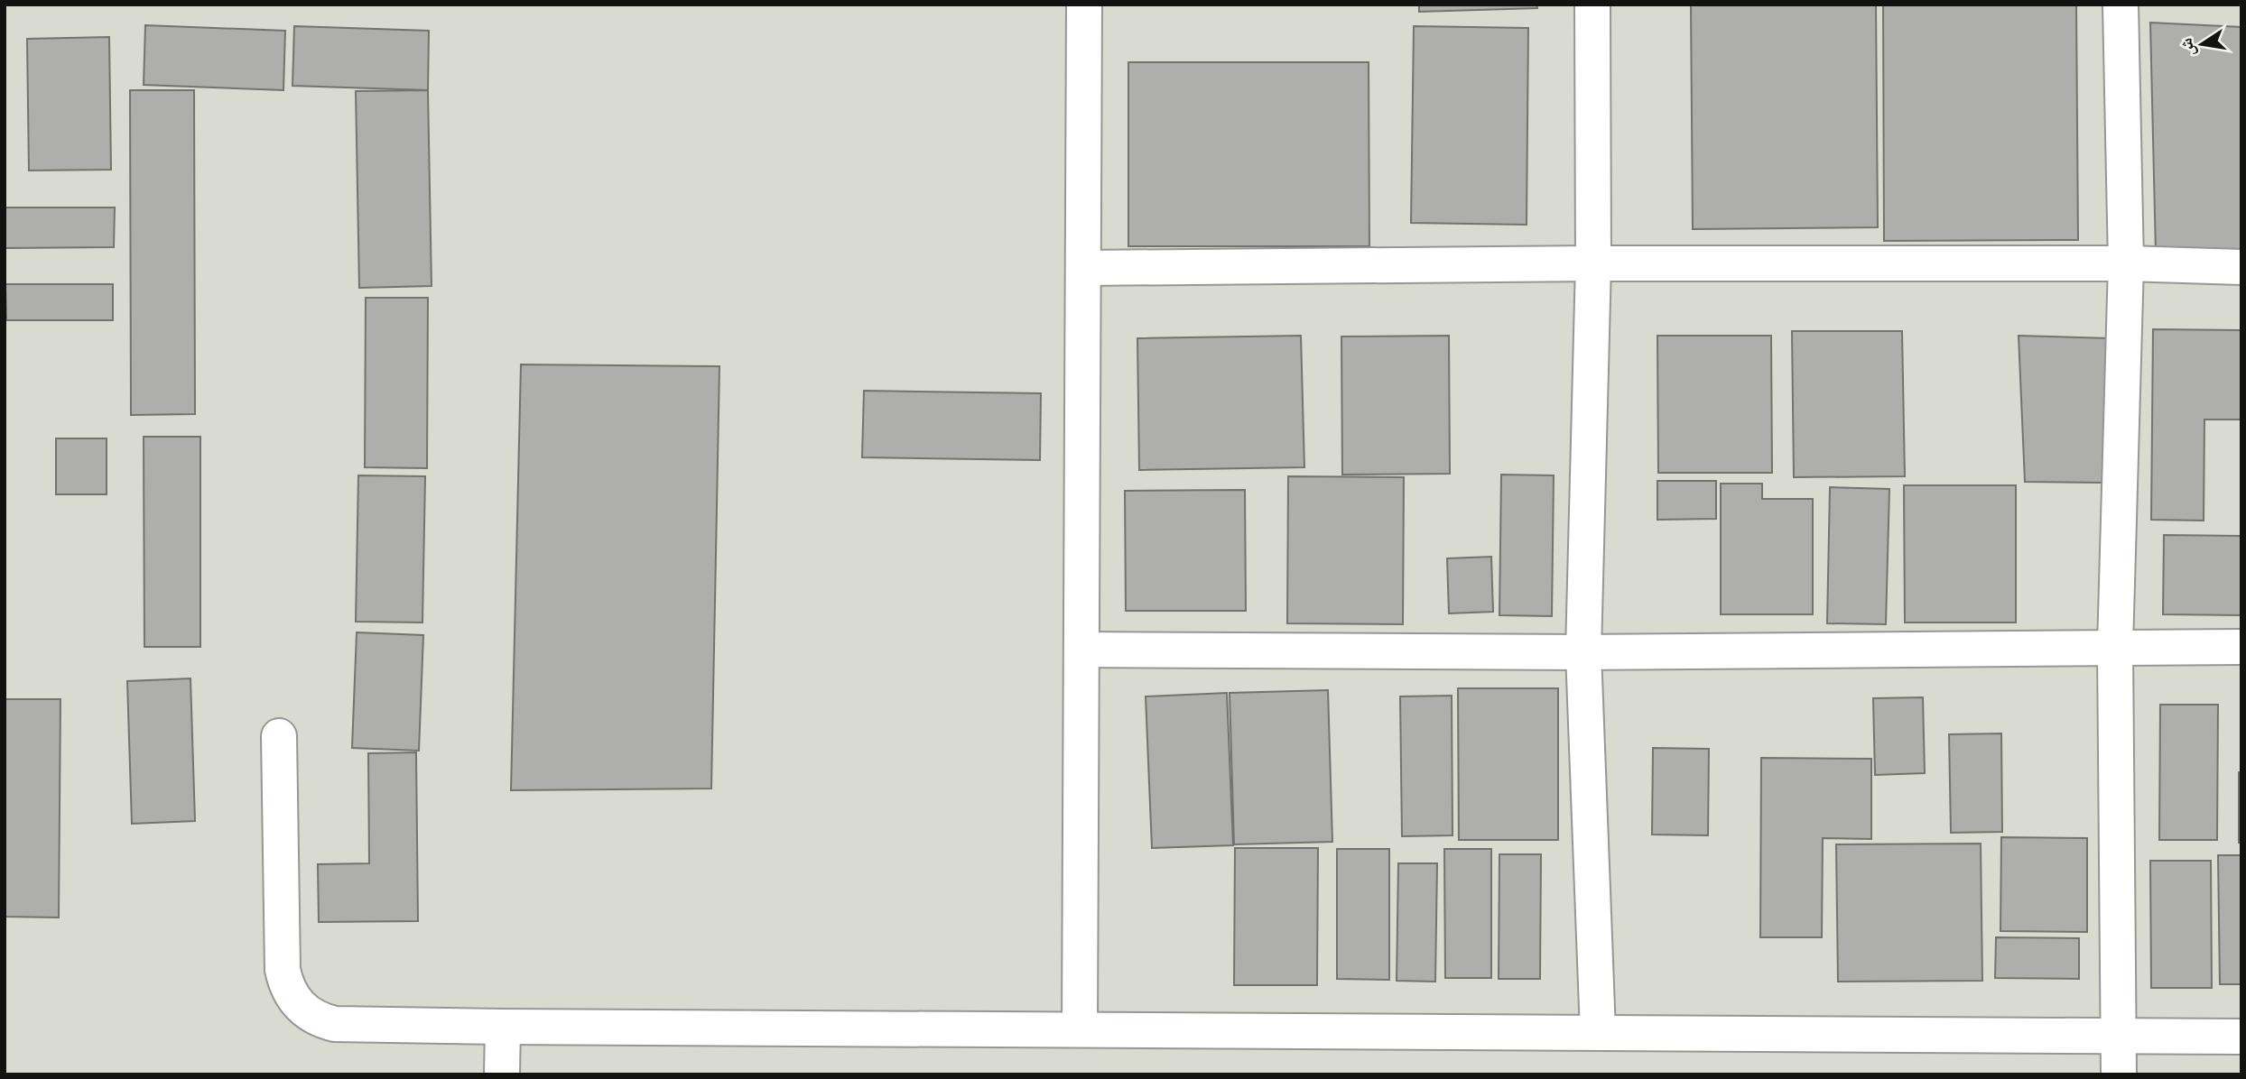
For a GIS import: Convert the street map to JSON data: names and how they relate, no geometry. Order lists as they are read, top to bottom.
{
  "north": "left"
}
